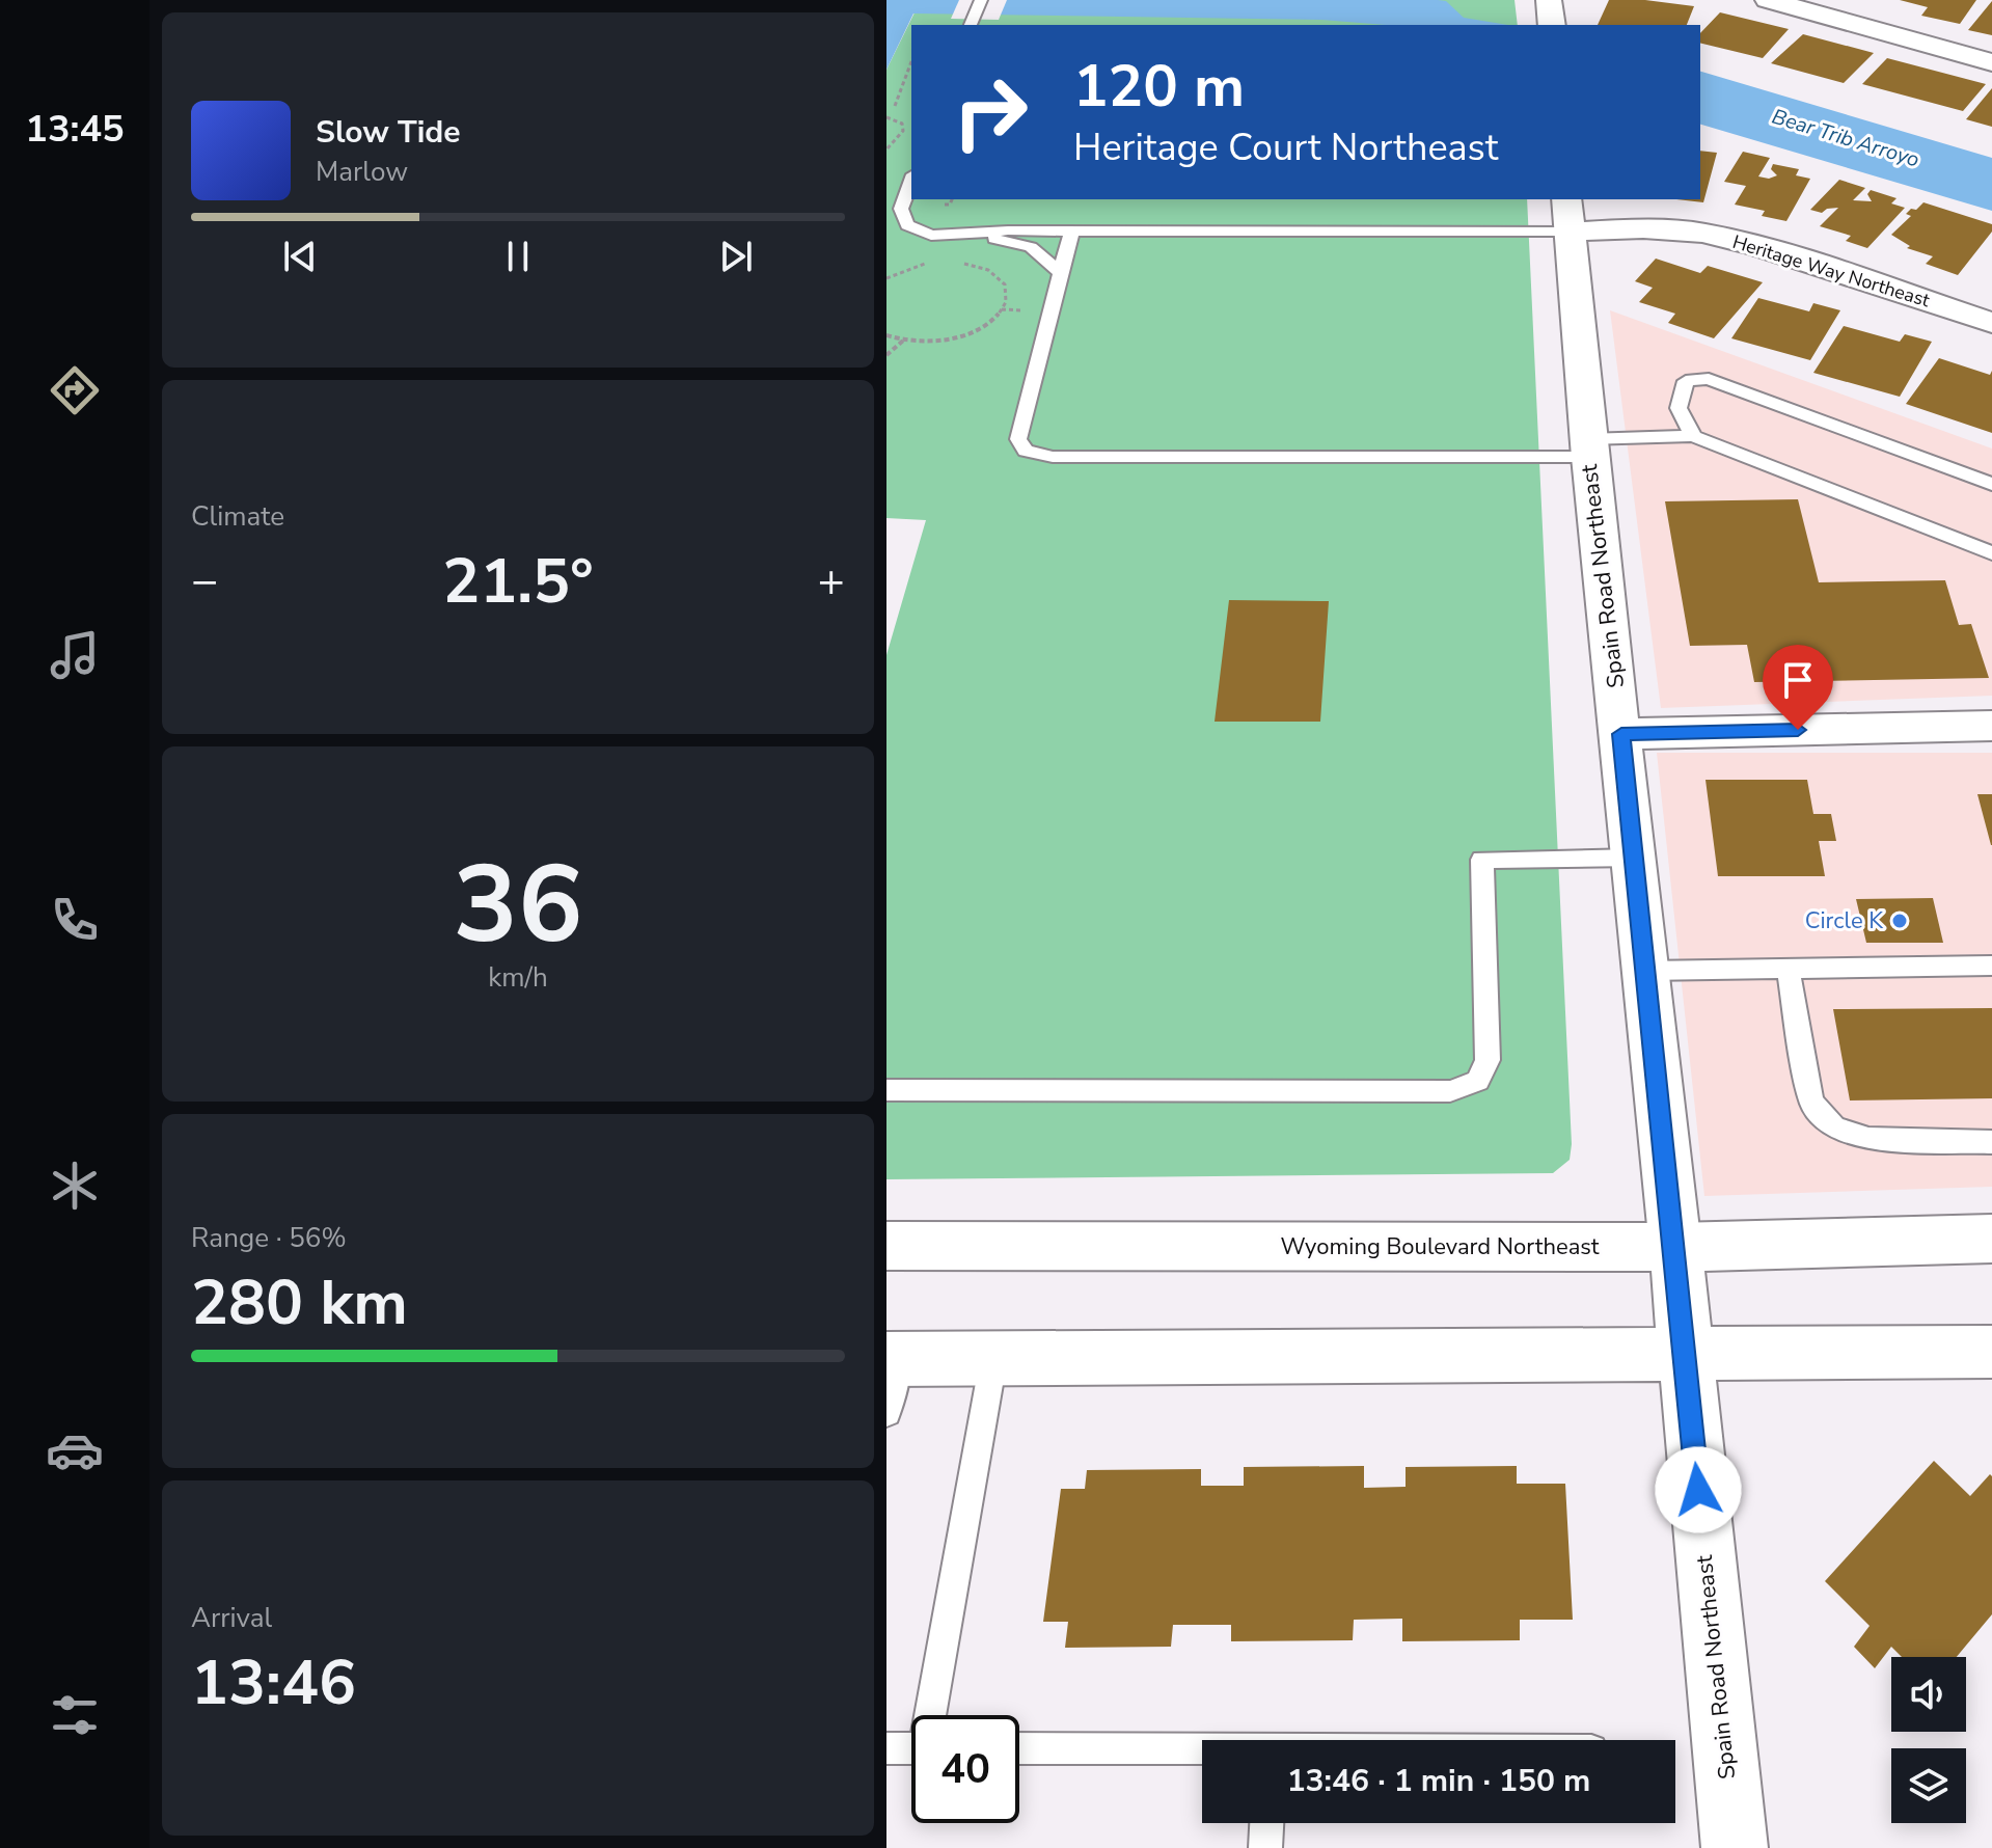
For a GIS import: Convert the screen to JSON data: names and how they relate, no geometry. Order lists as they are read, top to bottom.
{
  "streets": {
    "street": ["Heritage Way Northeast", "Spain Road Northeast", "Wyoming Boulevard Northeast"]
  },
  "crossings": [
    ["Heritage Way Northeast", "Spain Road Northeast"],
    ["Spain Road Northeast", "Wyoming Boulevard Northeast"]
  ],
  "water": ["Bear Trib Arroyo"],
  "places": ["Circle K"],
  "page": {
    "tabs": "13:45",
    "turn": ["120 m", "Heritage Court Northeast"],
    "song": ["Slow Tide", "Marlow"],
    "tile": [
      "Climate",
      ["36", "km/h"],
      ["Range · 56%", "280 km"],
      ["Arrival", "13:46"]
    ],
    "heat": ["−", "21.5°", "+"],
    "limit": "40",
    "trip": "13:46 · 1 min · 150 m"
  }
}
